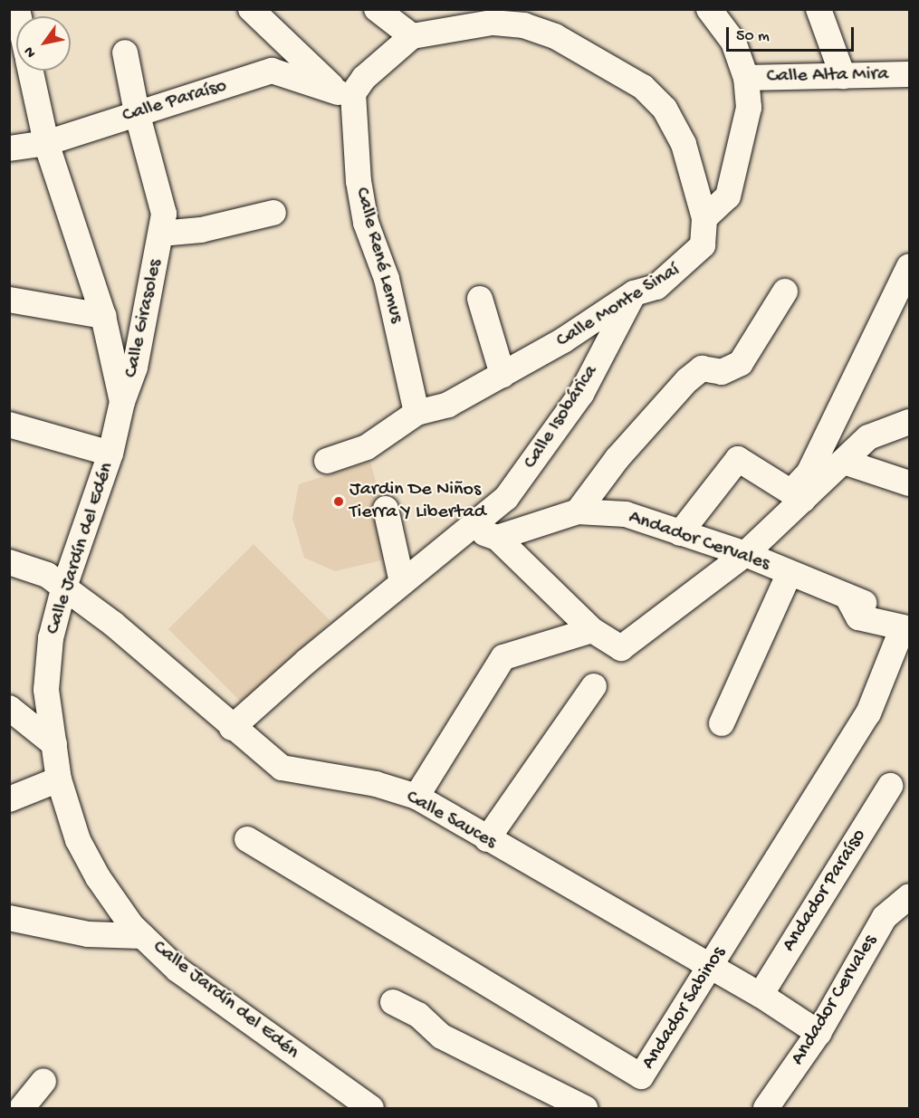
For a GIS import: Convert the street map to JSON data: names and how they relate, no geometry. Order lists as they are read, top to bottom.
{
  "streets": {
    "street": [
      "Calle Alta Mira",
      "Calle Paraíso",
      "Calle René Lemus",
      "Calle Monte Sinaí",
      "Calle Girasoles",
      "Calle Isobárica",
      "Andador Cervales",
      "Calle Jardín del Edén",
      "Calle Sauces",
      "Andador Paraíso",
      "Andador Sabinos"
    ]
  },
  "crossings": [
    ["Calle Paraíso", "Calle René Lemus"],
    ["Calle Paraíso", "Calle Girasoles"],
    ["Calle Paraíso", "Calle Jardín del Edén"],
    ["Calle René Lemus", "Calle Monte Sinaí"],
    ["Calle Monte Sinaí", "Calle Isobárica"],
    ["Calle Girasoles", "Calle Jardín del Edén"],
    ["Andador Cervales", "Calle Sauces"],
    ["Andador Cervales", "Andador Sabinos"],
    ["Calle Jardín del Edén", "Calle Sauces"],
    ["Calle Sauces", "Andador Paraíso"],
    ["Calle Sauces", "Andador Sabinos"]
  ],
  "places": ["Jardin De Niños Tierra Y Libertad"],
  "scale_bar": "50 m",
  "north": "bottom left"
}
